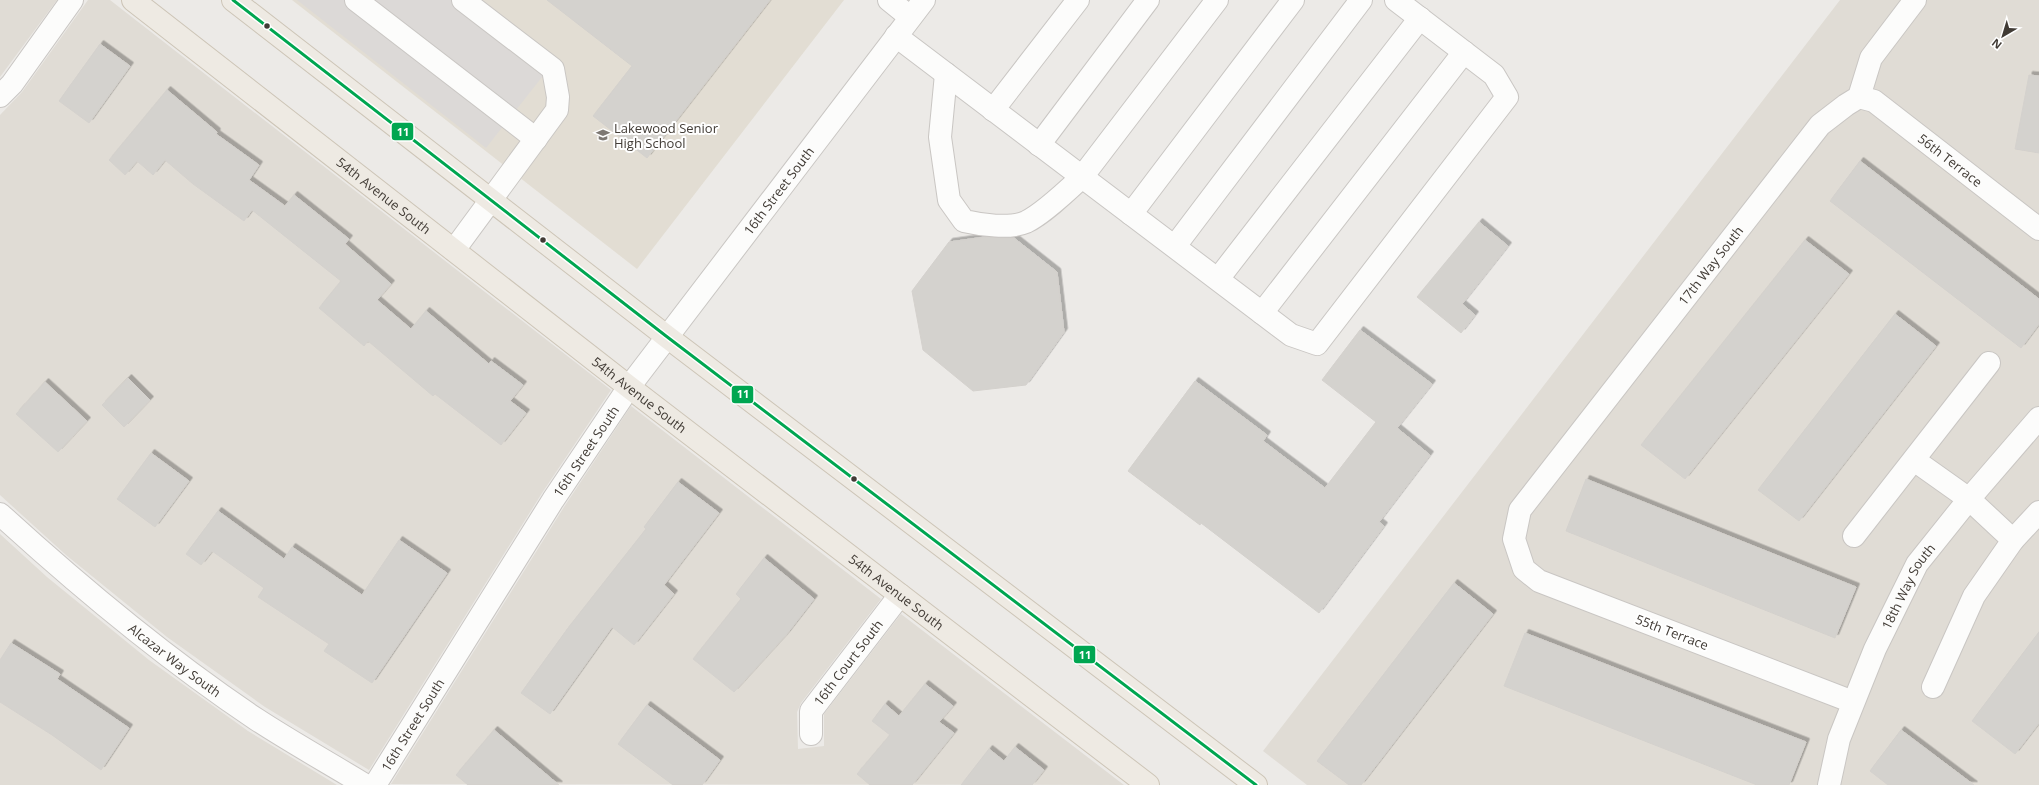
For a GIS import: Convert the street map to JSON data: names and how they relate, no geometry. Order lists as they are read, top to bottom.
{
  "streets": {
    "main road": ["54th Avenue South"],
    "street": [
      "56th Terrace",
      "16th Street South",
      "17th Way South",
      "18th Way South",
      "55th Terrace",
      "Alcazar Way South",
      "16th Court South"
    ]
  },
  "crossings": [
    ["56th Terrace", "17th Way South"],
    ["16th Street South", "54th Avenue South"],
    ["54th Avenue South", "16th Court South"],
    ["17th Way South", "55th Terrace"],
    ["18th Way South", "55th Terrace"]
  ],
  "places": {
    "school or university": ["Lakewood Senior High School"]
  },
  "lines": ["transit line 11"],
  "north": "bottom left"
}
